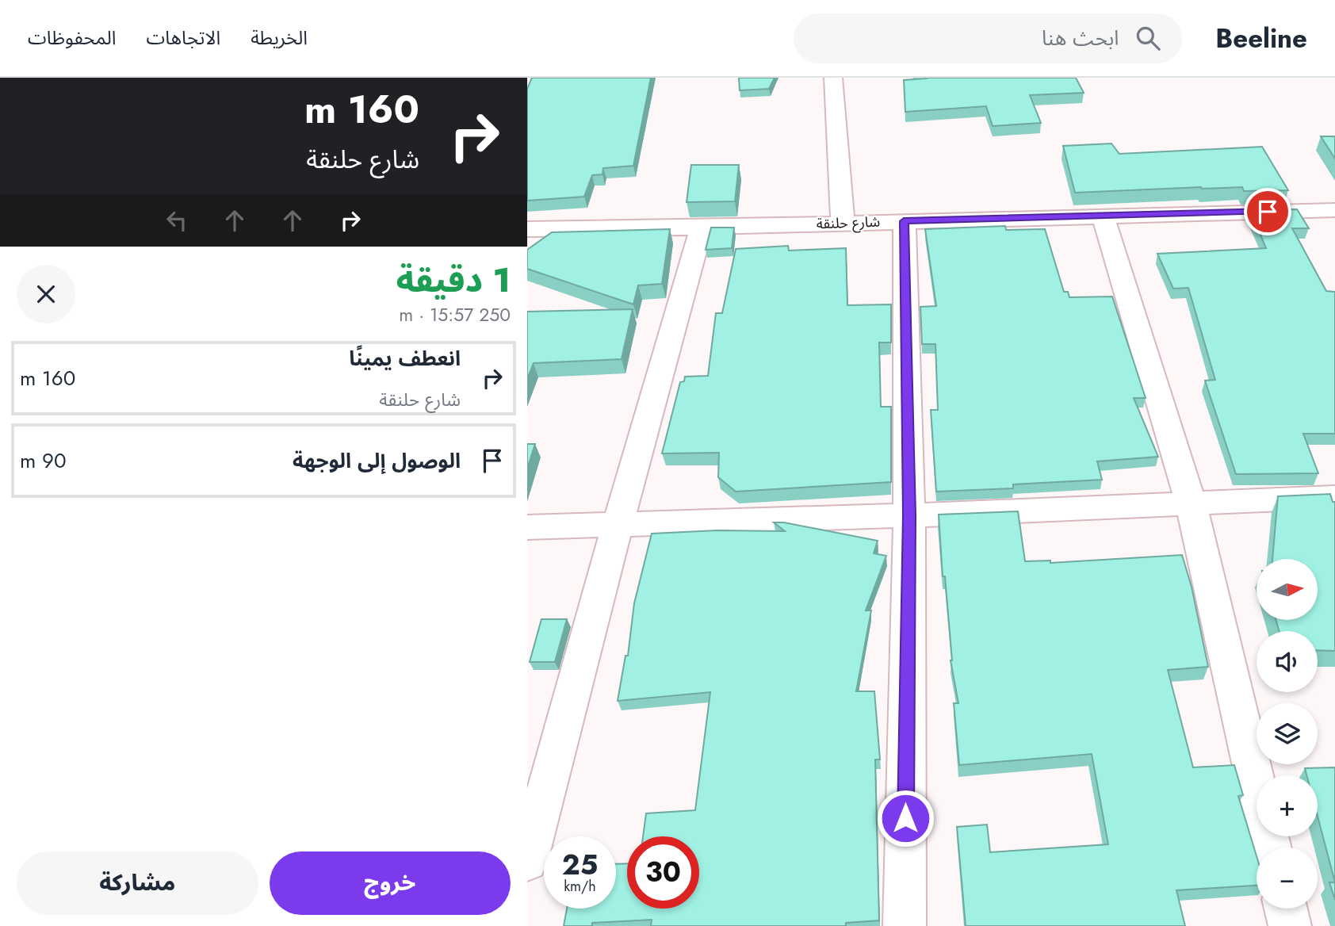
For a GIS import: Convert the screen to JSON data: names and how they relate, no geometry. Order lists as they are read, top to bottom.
{
  "streets": {
    "street": ["شارع حلنقة"]
  },
  "north": "right",
  "page": {
    "header": "Beeline",
    "search": "ابحث هنا",
    "nav": ["الخريطة", "الاتجاهات", "المحفوظات"],
    "turn": ["160 m", "شارع حلنقة"],
    "heading": ["1 دقيقة", "250 m · 15:57"],
    "list": [
      {
        "name": "انعطف يمينًا",
        "note": "شارع حلنقة",
        "value": "160 m"
      },
      {
        "name": "الوصول إلى الوجهة",
        "value": "90 m"
      }
    ],
    "map_buttons": ["+", "−"],
    "speed": "25 km/h",
    "limit": "30",
    "buttons": ["خروج", "مشاركة"]
  }
}
